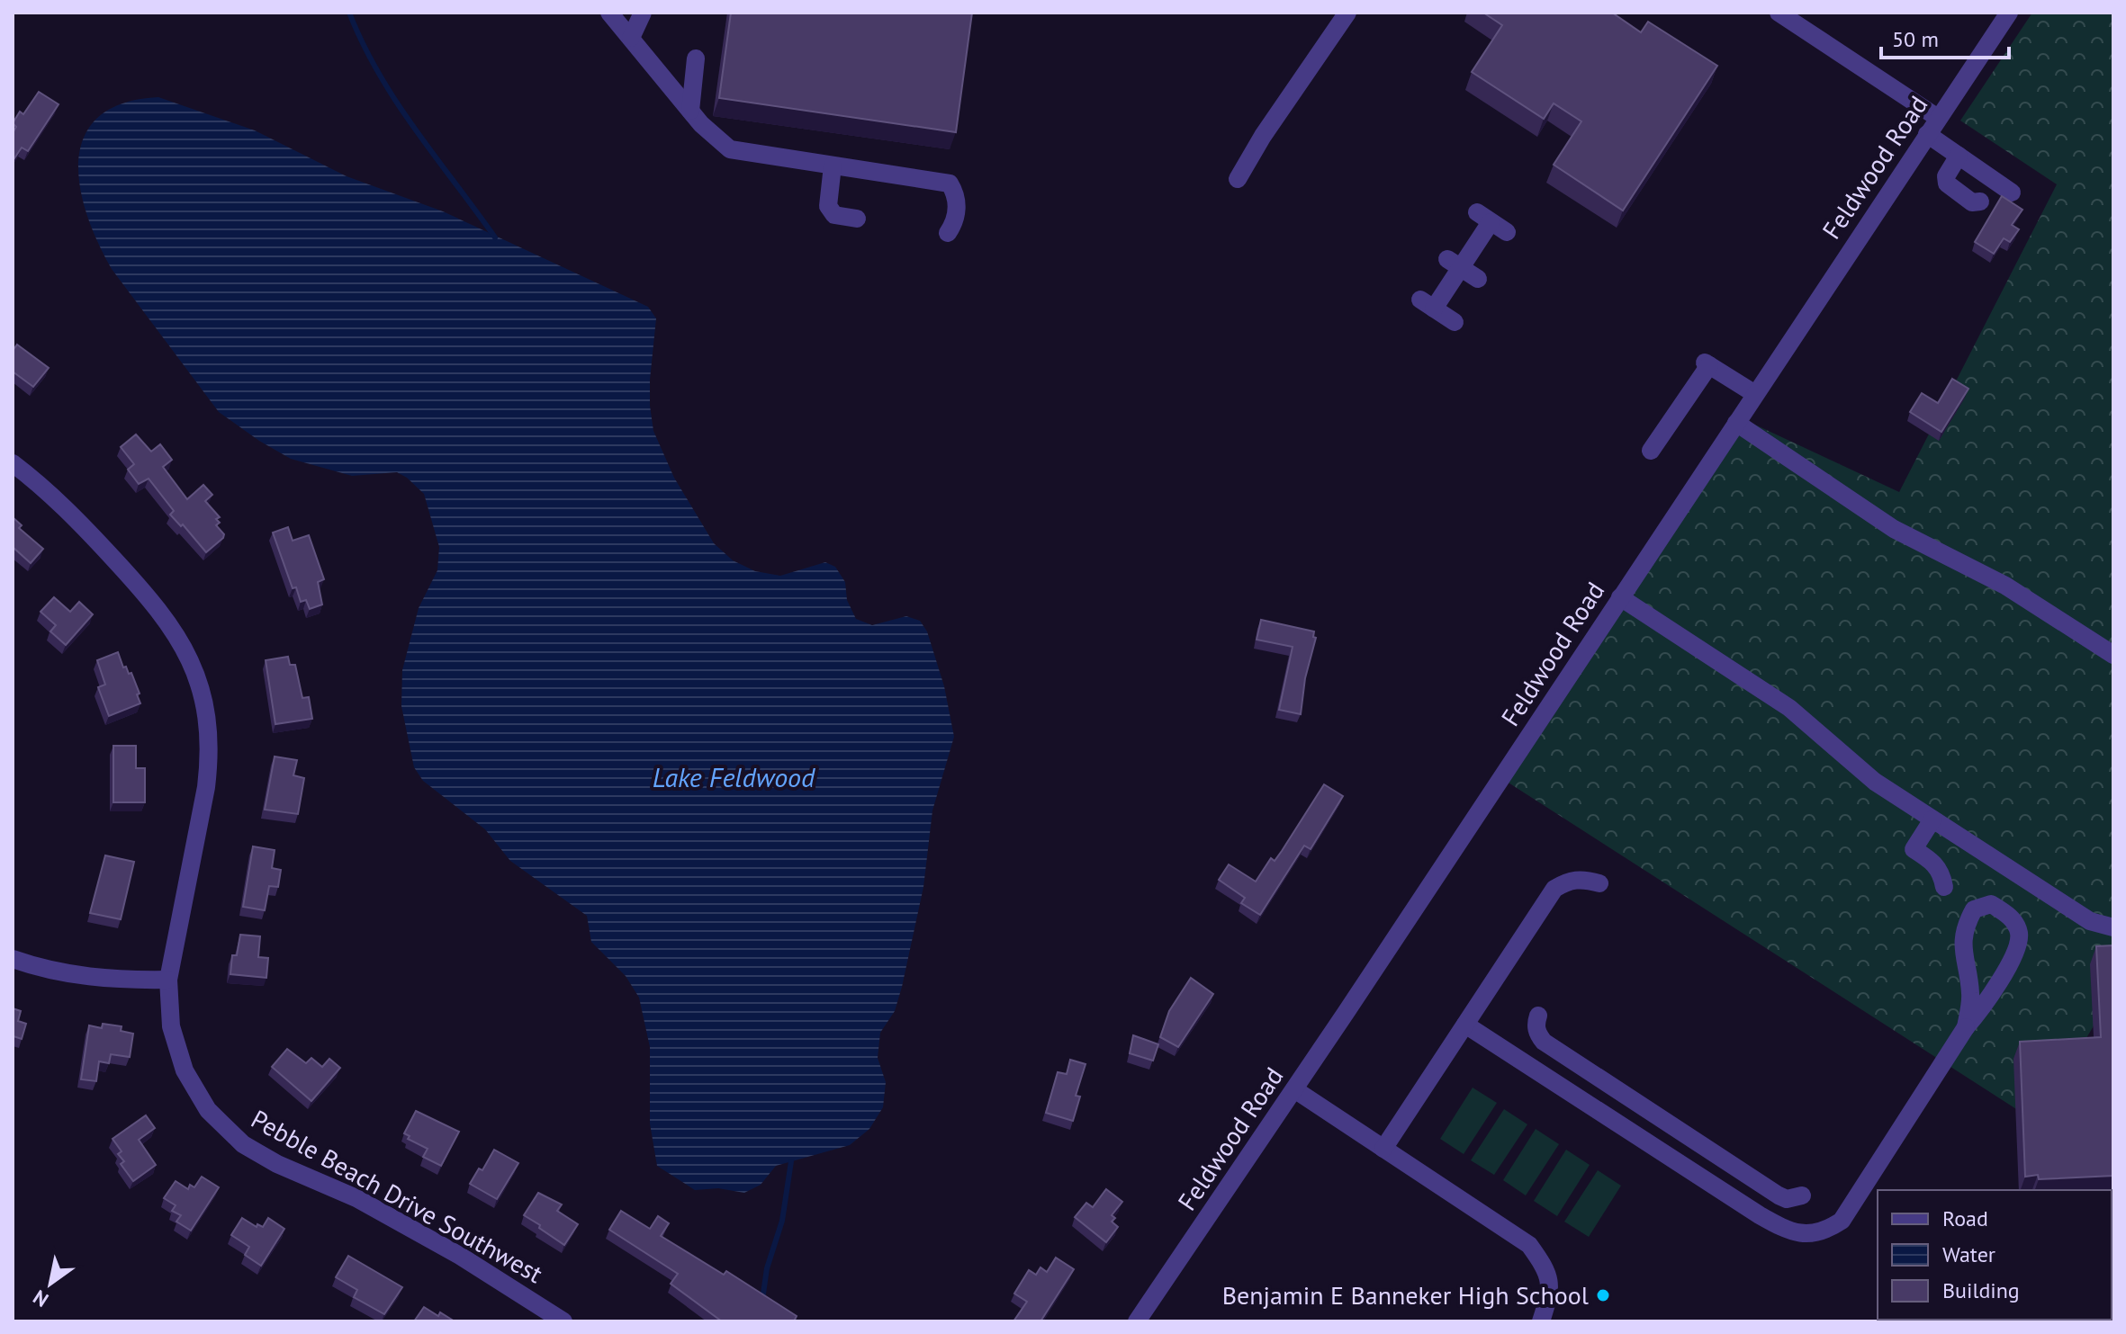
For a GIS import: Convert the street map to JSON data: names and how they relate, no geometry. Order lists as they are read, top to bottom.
{
  "streets": {
    "street": ["Feldwood Road", "Pebble Beach Drive Southwest"]
  },
  "water": ["Lake Feldwood"],
  "places": ["Benjamin E Banneker High School"],
  "legend": ["Road", "Water", "Building"],
  "scale_bar": "50 m",
  "north": "bottom left"
}
